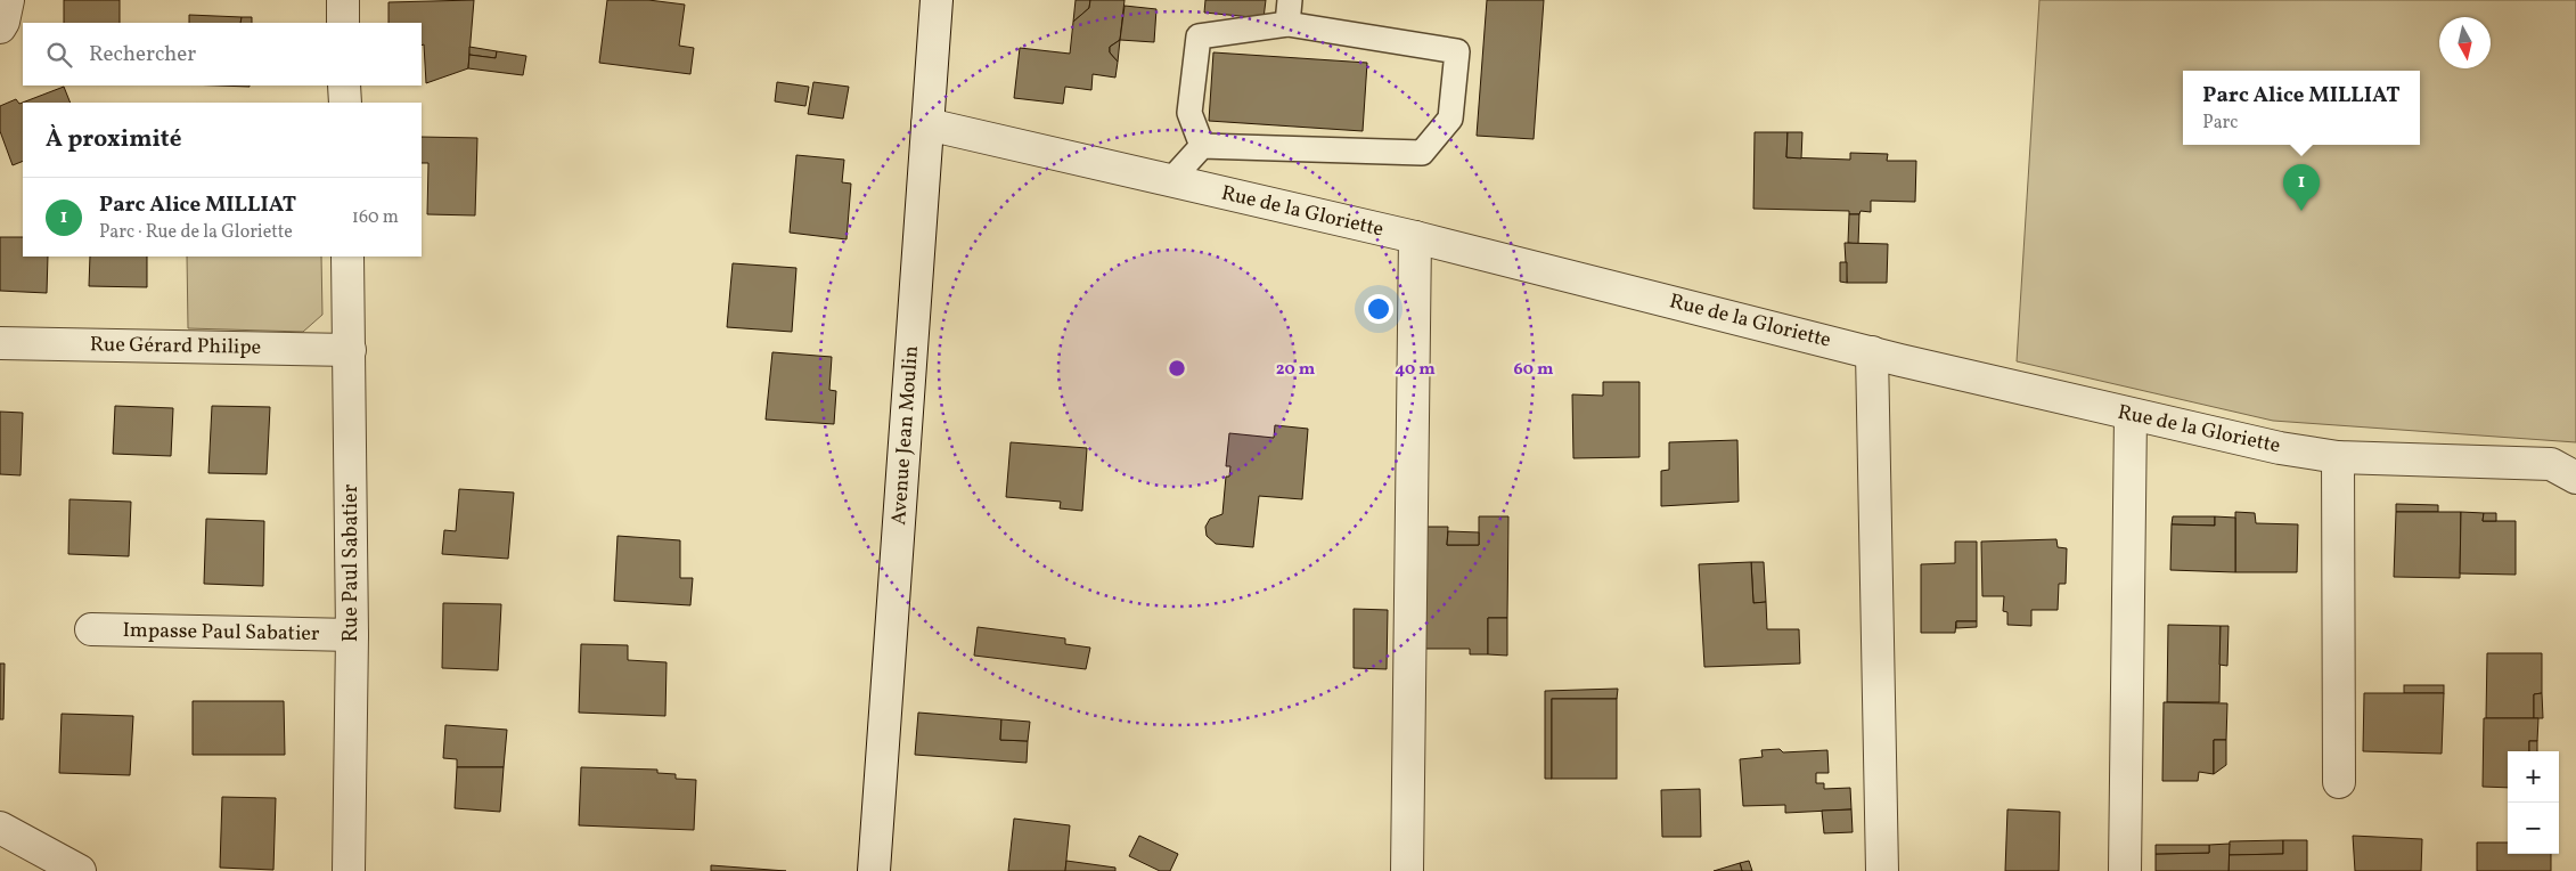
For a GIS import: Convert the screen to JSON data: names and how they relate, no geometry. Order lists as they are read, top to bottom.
{
  "streets": {
    "street": [
      "Rue de la Gloriette",
      "Rue Gérard Philipe",
      "Avenue Jean Moulin",
      "Rue Paul Sabatier",
      "Impasse Paul Sabatier"
    ]
  },
  "crossings": [
    ["Rue de la Gloriette", "Avenue Jean Moulin"],
    ["Rue Gérard Philipe", "Rue Paul Sabatier"],
    ["Rue Paul Sabatier", "Impasse Paul Sabatier"]
  ],
  "north": "bottom",
  "page": {
    "search": "Rechercher",
    "popup": ["Parc Alice MILLIAT", "Parc"],
    "heading": "À proximité",
    "pins": "1",
    "list": [
      {
        "mark": "1",
        "name": "Parc Alice MILLIAT",
        "note": "Parc · Rue de la Gloriette",
        "value": "160 m"
      }
    ],
    "map_buttons": ["+", "−"]
  },
  "rings": ["20 m", "40 m", "60 m"]
}
